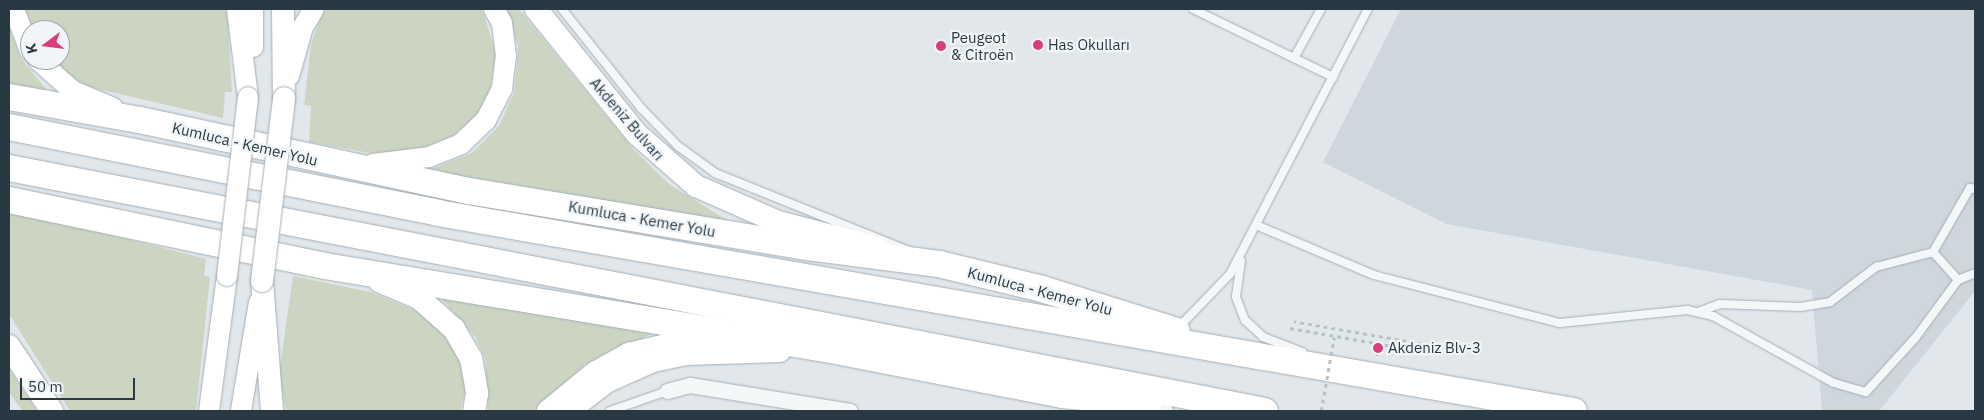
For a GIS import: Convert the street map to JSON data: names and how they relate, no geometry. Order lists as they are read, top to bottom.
{
  "streets": {
    "highway": ["Kumluca - Kemer Yolu"],
    "main road": ["Akdeniz Bulvarı"]
  },
  "crossings": [
    ["Akdeniz Bulvarı", "Kumluca - Kemer Yolu"]
  ],
  "places": ["Has Okulları", "Peugeot & Citroën", "Akdeniz Blv-3"],
  "scale_bar": "50 m",
  "north": "left"
}
